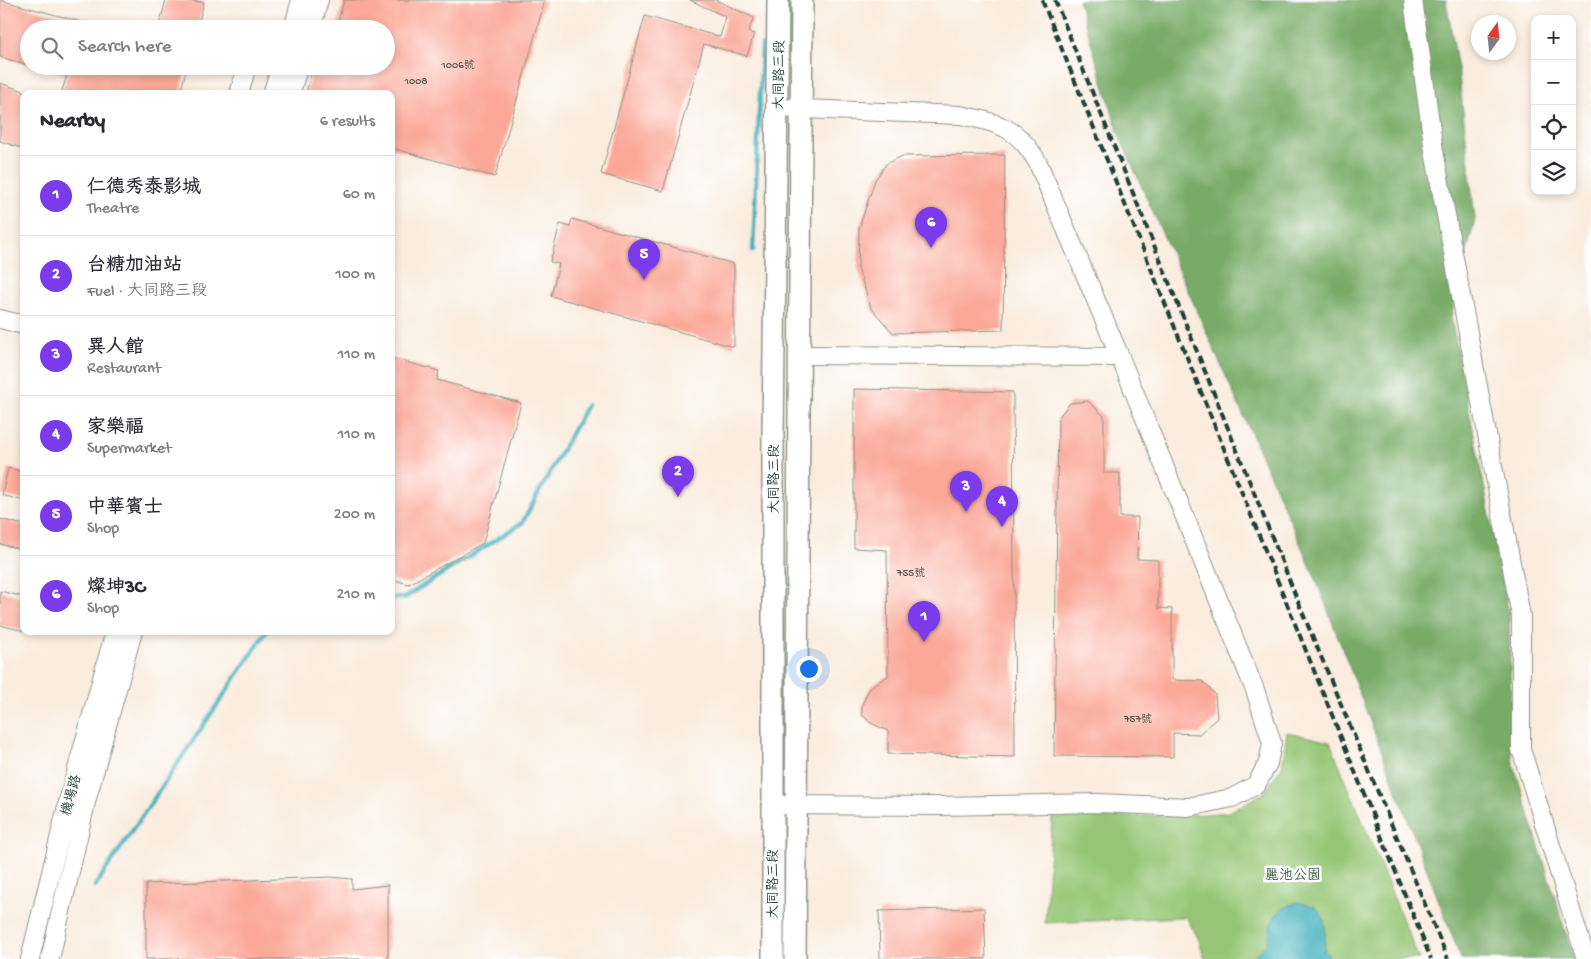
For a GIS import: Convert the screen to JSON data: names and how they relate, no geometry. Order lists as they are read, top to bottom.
{
  "streets": {
    "main road": ["大同路三段"],
    "street": ["機場路"]
  },
  "parks": ["麗池公園"],
  "house_numbers": [
    "1006號",
    "1008",
    "755號",
    "757號"
  ],
  "north": "top",
  "page": {
    "map_buttons": ["+", "−"],
    "search": "Search here",
    "heading": ["Nearby", "6 results"],
    "list": [
      {
        "mark": "1",
        "name": "仁德秀泰影城",
        "note": "Theatre",
        "value": "60 m"
      },
      {
        "mark": "2",
        "name": "台糖加油站",
        "note": "Fuel · 大同路三段",
        "value": "100 m"
      },
      {
        "mark": "3",
        "name": "異人館",
        "note": "Restaurant",
        "value": "110 m"
      },
      {
        "mark": "4",
        "name": "家樂福",
        "note": "Supermarket",
        "value": "110 m"
      },
      {
        "mark": "5",
        "name": "中華賓士",
        "note": "Shop",
        "value": "200 m"
      },
      {
        "mark": "6",
        "name": "燦坤3C",
        "note": "Shop",
        "value": "210 m"
      }
    ],
    "pins": [
      "6",
      "5",
      "2",
      "3",
      "4",
      "1"
    ]
  }
}
